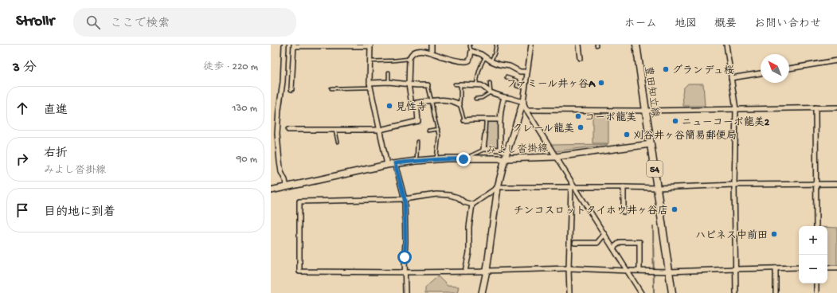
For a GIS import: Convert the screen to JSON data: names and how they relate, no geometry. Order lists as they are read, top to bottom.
{
  "streets": {
    "main road": ["豊田知立線", "みよし沓掛線", "54"]
  },
  "crossings": [
    ["豊田知立線", "みよし沓掛線"]
  ],
  "places": [
    "グランデュ桜",
    "ファミール井ヶ谷A",
    "見性寺",
    "コーポ龍美",
    "ニューコーポ龍美2",
    "クレール龍美",
    "刈谷井ヶ谷簡易郵便局",
    "チンコスロットタイホウ井ヶ谷店",
    "ハピネス中前田"
  ],
  "north": "top left",
  "page": {
    "header": "Strollr",
    "search": "ここで検索",
    "nav": [
      "ホーム",
      "地図",
      "概要",
      "お問い合わせ"
    ],
    "heading": ["3 分", "徒歩 · 220 m"],
    "list": [
      ["直進", "130 m"],
      ["右折", "みよし沓掛線", "90 m"],
      "目的地に到着"
    ],
    "map_buttons": ["+", "−"]
  }
}
